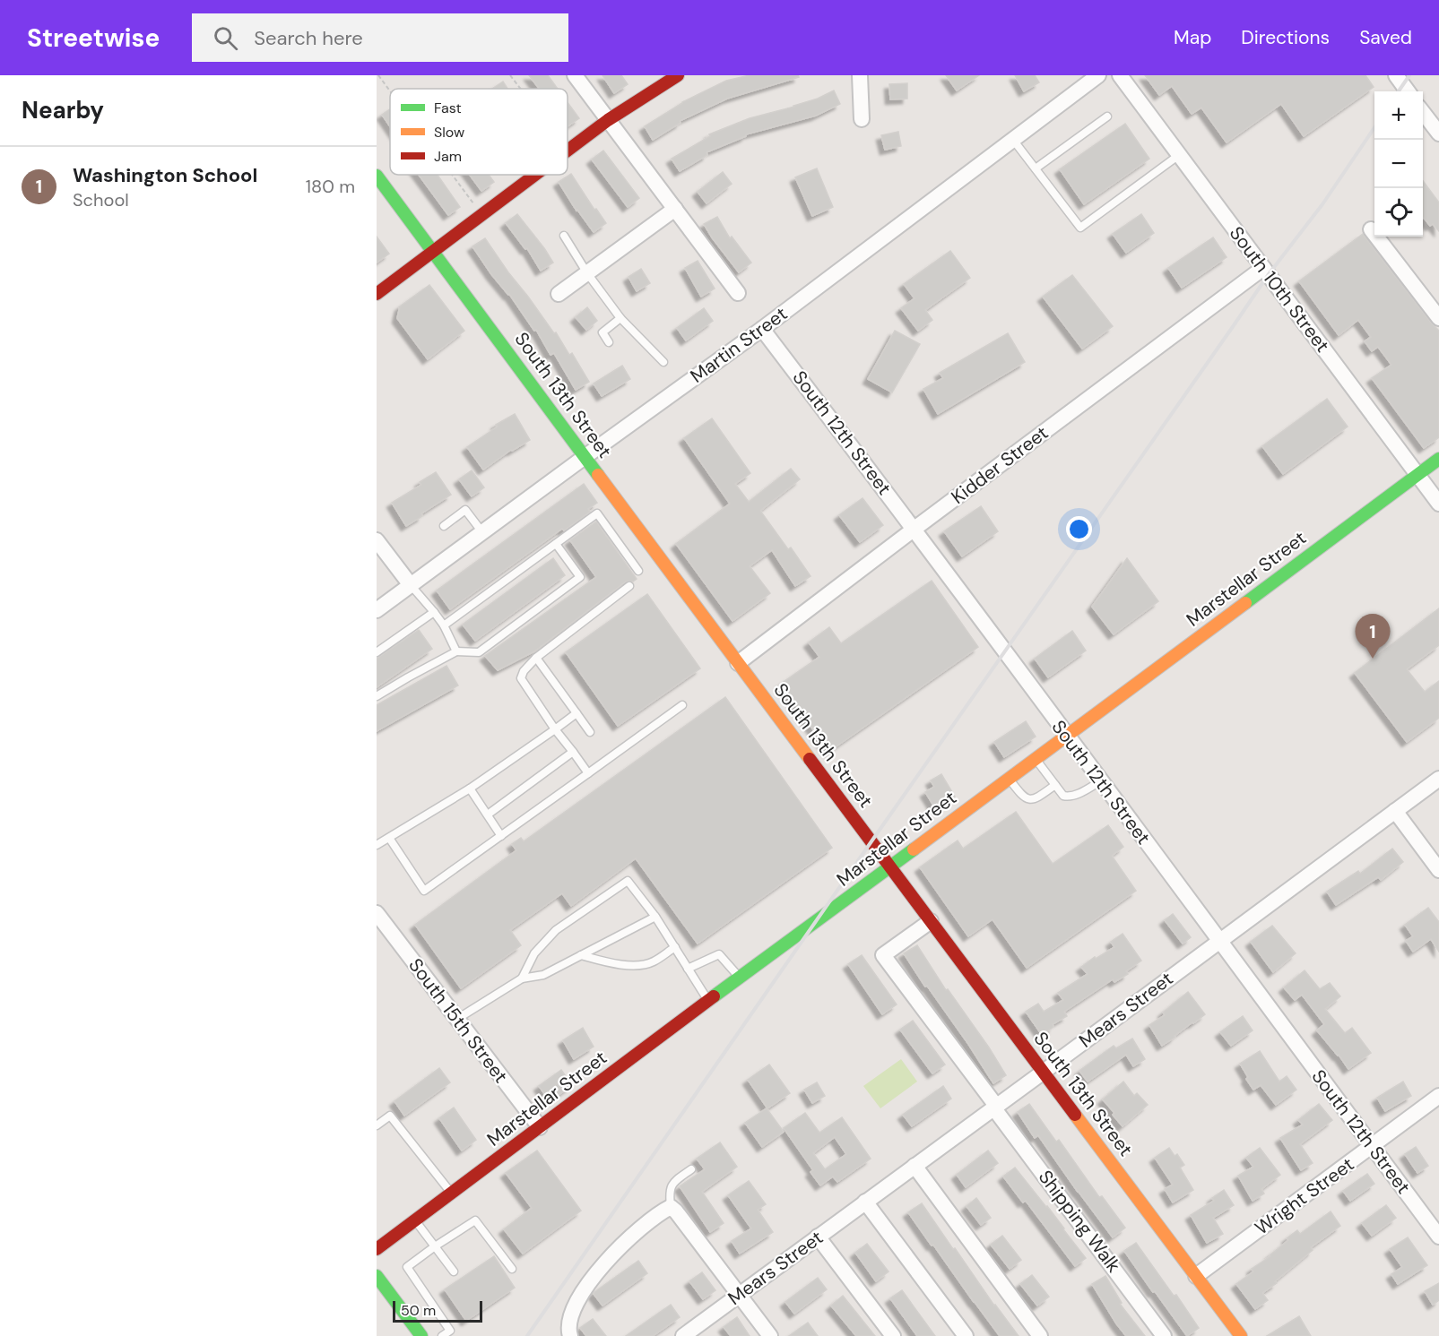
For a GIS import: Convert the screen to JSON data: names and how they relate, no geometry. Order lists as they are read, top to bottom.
{
  "streets": {
    "street": [
      "South 10th Street",
      "Martin Street",
      "South 13th Street",
      "South 12th Street",
      "Kidder Street",
      "Marstellar Street",
      "Mears Street",
      "South 15th Street",
      "Wright Street",
      "Shipping Walk"
    ]
  },
  "crossings": [
    ["South 10th Street", "Kidder Street"],
    ["South 10th Street", "Marstellar Street"],
    ["Martin Street", "South 13th Street"],
    ["Martin Street", "South 12th Street"],
    ["South 13th Street", "Kidder Street"],
    ["South 13th Street", "Marstellar Street"],
    ["South 13th Street", "Mears Street"],
    ["South 13th Street", "Wright Street"],
    ["South 13th Street", "Shipping Walk"],
    ["South 12th Street", "Kidder Street"],
    ["South 12th Street", "Marstellar Street"],
    ["South 12th Street", "Mears Street"],
    ["South 12th Street", "Wright Street"],
    ["Marstellar Street", "South 15th Street"],
    ["Mears Street", "Shipping Walk"]
  ],
  "legend": ["Fast", "Slow", "Jam"],
  "scale_bar": "50 m",
  "page": {
    "header": "Streetwise",
    "search": "Search here",
    "nav": ["Map", "Directions", "Saved"],
    "heading": "Nearby",
    "map_buttons": ["+", "−"],
    "list": [
      {
        "mark": "1",
        "name": "Washington School",
        "note": "School",
        "value": "180 m"
      }
    ],
    "pins": "1",
    "scale": "50 m"
  }
}
